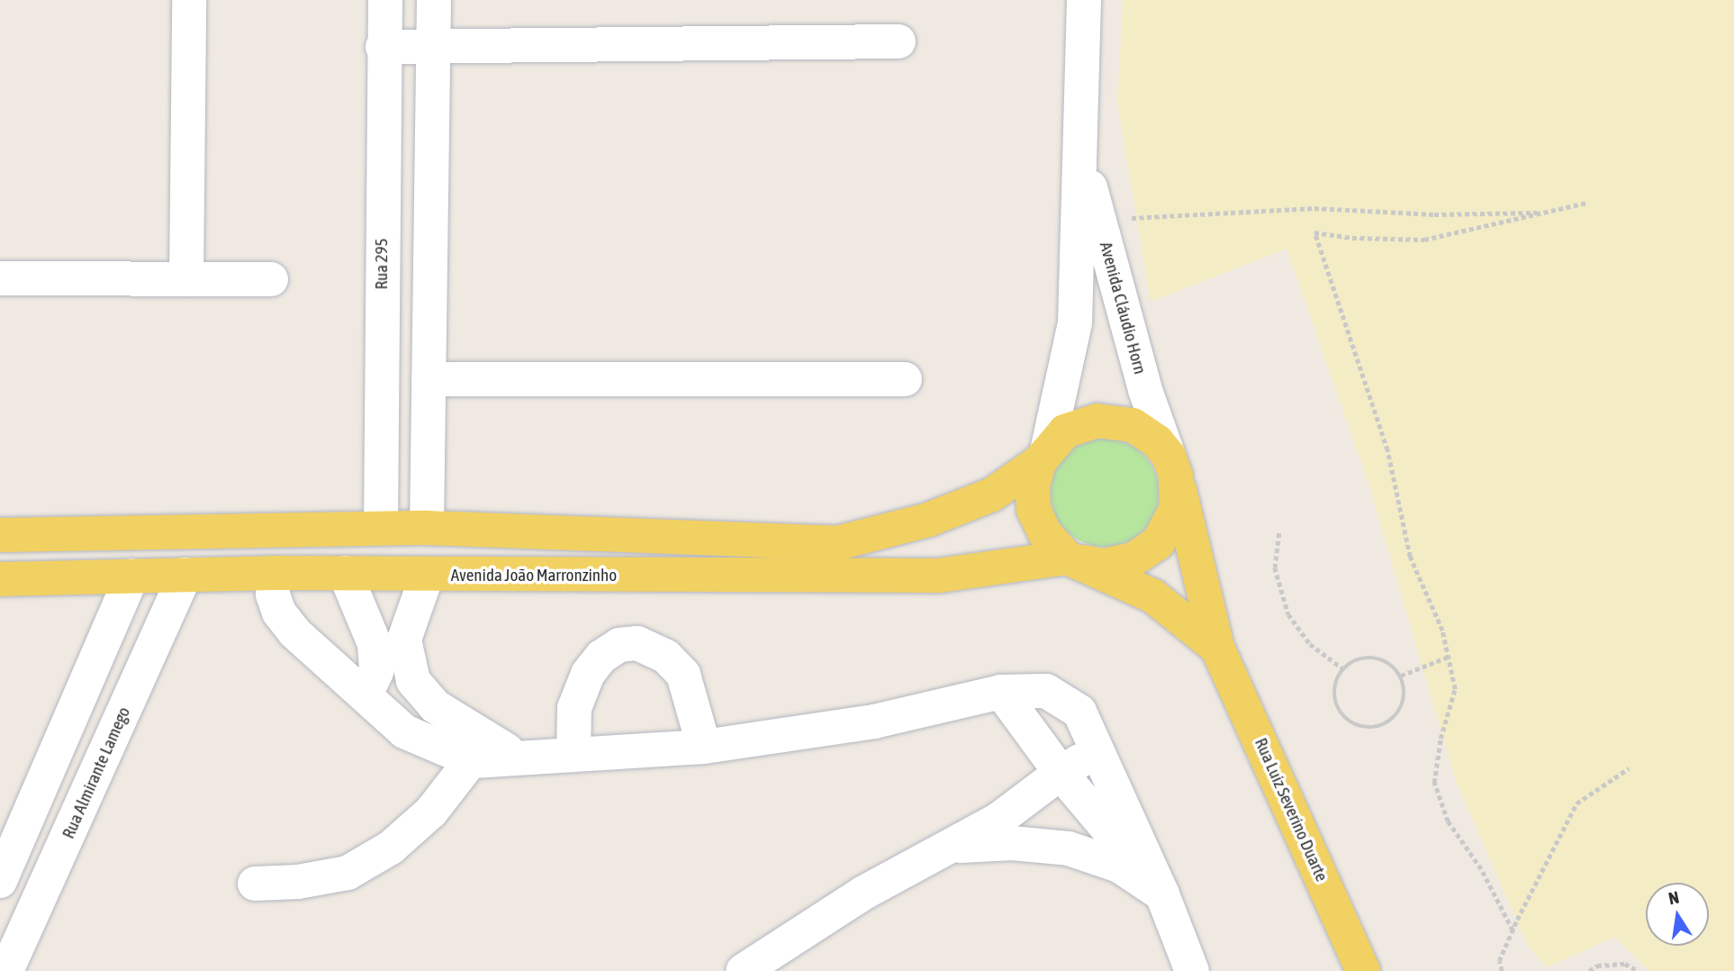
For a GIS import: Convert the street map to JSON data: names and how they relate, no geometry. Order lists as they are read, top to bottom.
{
  "streets": {
    "main road": ["Avenida João Marronzinho", "Rua Luiz Severino Duarte"],
    "street": ["Rua 295", "Avenida Cláudio Horn", "Rua Almirante Lamego"]
  },
  "crossings": [
    ["Avenida Cláudio Horn", "Avenida João Marronzinho"],
    ["Avenida Cláudio Horn", "Rua Luiz Severino Duarte"],
    ["Avenida João Marronzinho", "Rua Almirante Lamego"],
    ["Avenida João Marronzinho", "Rua Luiz Severino Duarte"]
  ],
  "north": "top"
}
